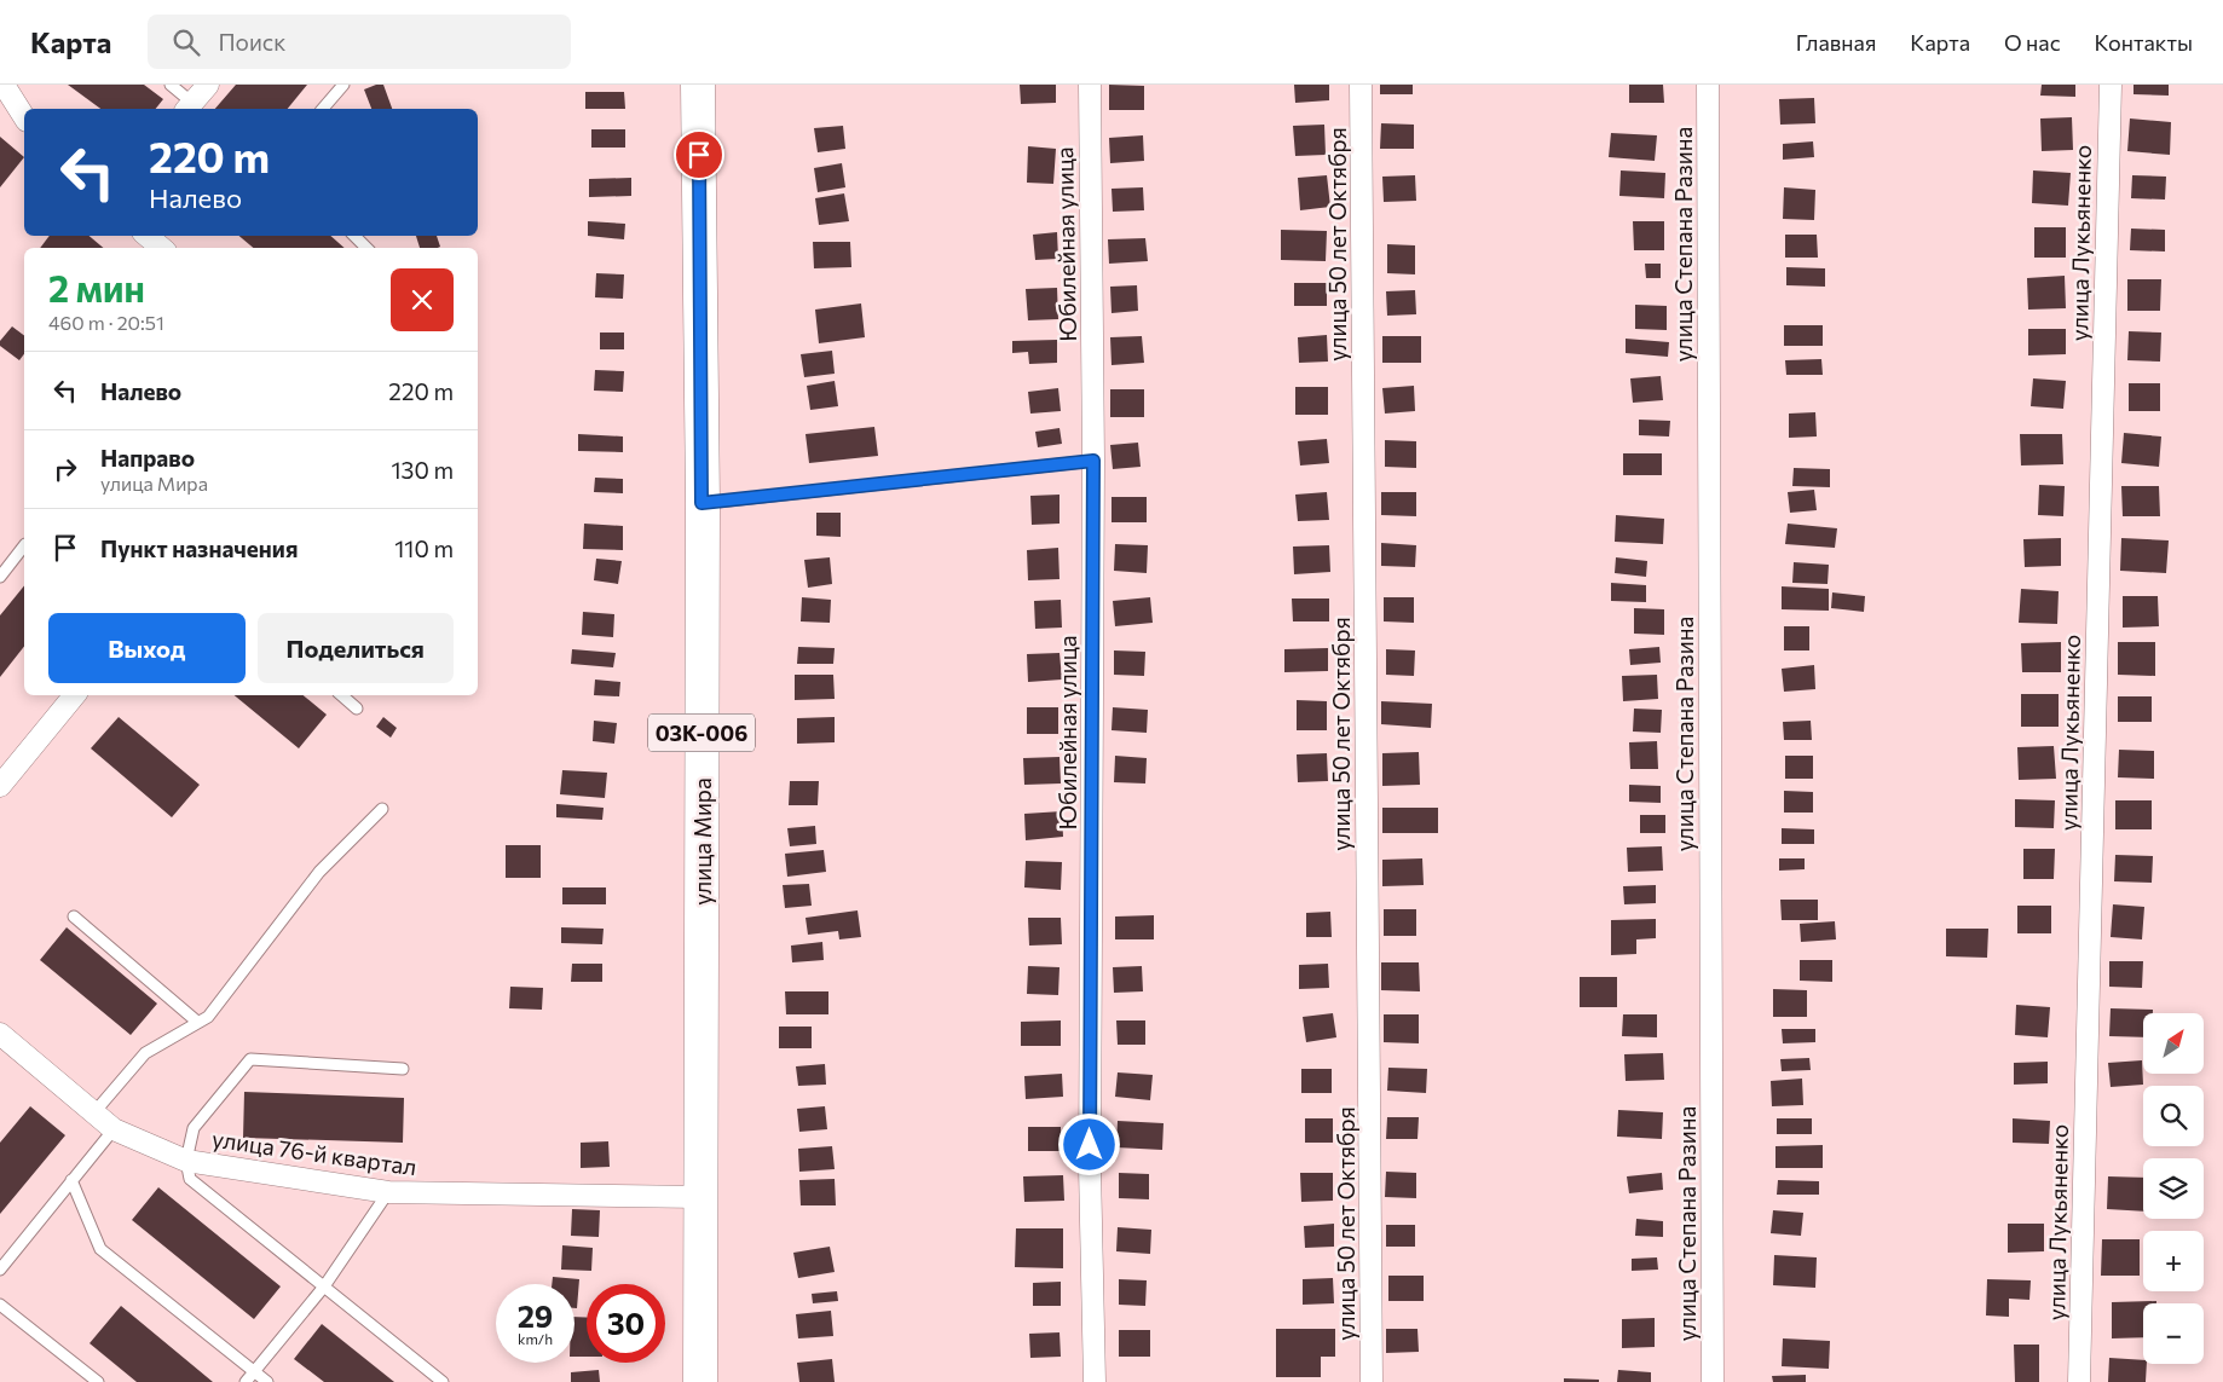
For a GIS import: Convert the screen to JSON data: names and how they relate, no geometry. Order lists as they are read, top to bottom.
{
  "streets": {
    "main road": ["03К-006", "улица Мира"],
    "street": [
      "улица Лукьяненко",
      "Юбилейная улица",
      "улица 50 лет Октября",
      "улица Степана Разина",
      "улица 76-й квартал"
    ]
  },
  "crossings": [
    ["улица Мира", "улица 76-й квартал"]
  ],
  "north": "top right",
  "page": {
    "header": "Карта",
    "search": "Поиск",
    "nav": [
      "Главная",
      "Карта",
      "О нас",
      "Контакты"
    ],
    "turn": ["220 m", "Налево"],
    "heading": ["2 мин", "460 m · 20:51"],
    "list": [
      {
        "name": "Налево",
        "value": "220 m"
      },
      {
        "name": "Направо",
        "note": "улица Мира",
        "value": "130 m"
      },
      {
        "name": "Пункт назначения",
        "value": "110 m"
      }
    ],
    "buttons": ["Выход", "Поделиться"],
    "map_buttons": ["+", "−"],
    "speed": "29 km/h",
    "limit": "30"
  }
}
